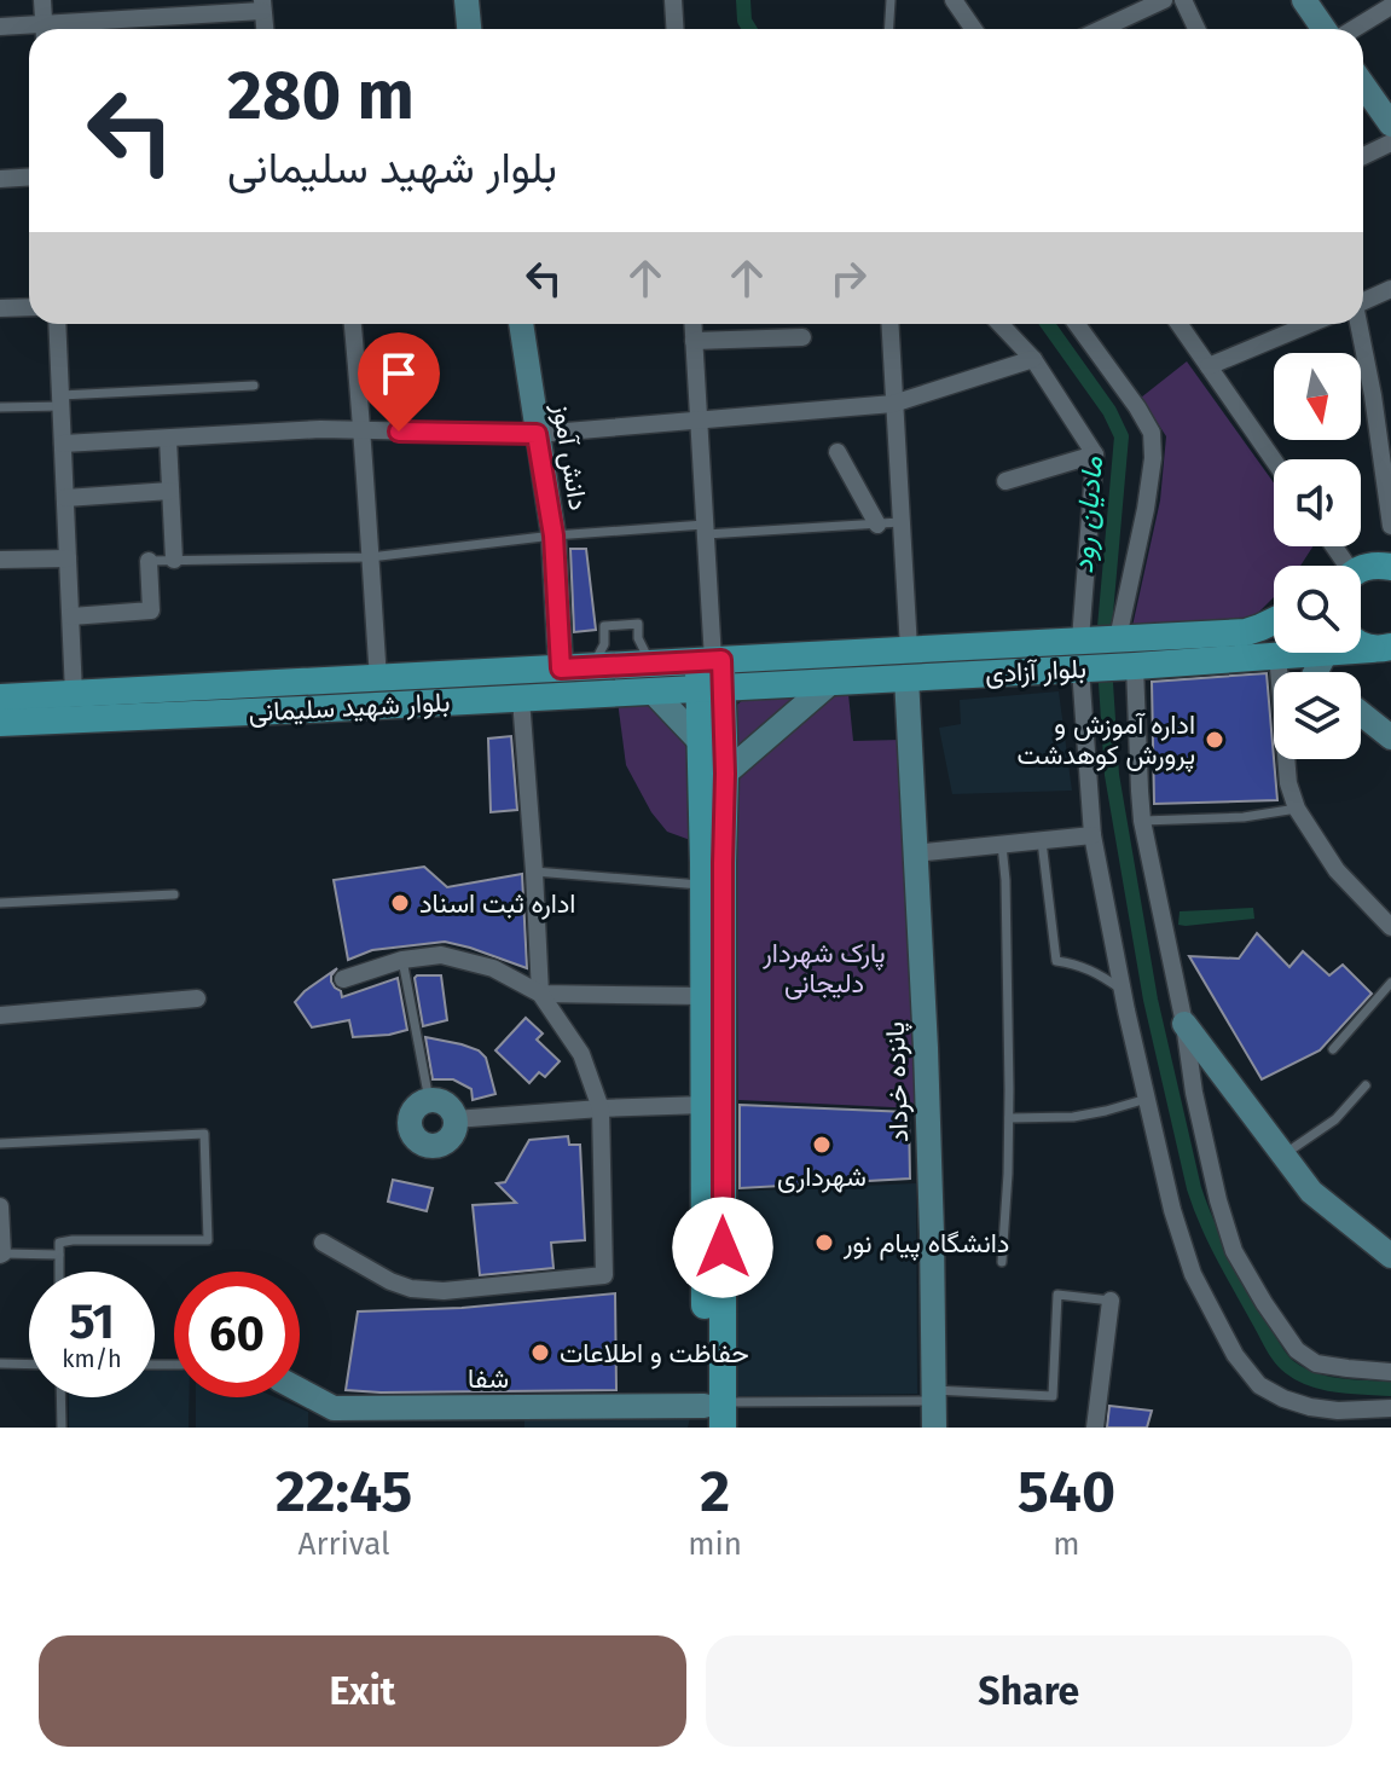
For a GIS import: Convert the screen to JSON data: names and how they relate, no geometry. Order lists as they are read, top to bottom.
{
  "streets": {
    "main road": ["بلوار آزادی", "بلوار شهید سلیمانی"],
    "street": ["دانش آموز", "پانزده خرداد", "شفا"]
  },
  "crossings": [
    ["دانش آموز", "بلوار شهید سلیمانی"],
    ["بلوار آزادی", "بلوار شهید سلیمانی"],
    ["بلوار آزادی", "پانزده خرداد"]
  ],
  "water": ["مادیان رود"],
  "parks": ["پارک شهردار دلیجانی"],
  "places": [
    "اداره آموزش و پرورش کوهدشت",
    "اداره ثبت اسناد",
    "شهرداری",
    "دانشگاه پیام نور",
    "حفاظت و اطلاعات"
  ],
  "north": "bottom",
  "page": {
    "turn": ["280 m", "بلوار شهید سلیمانی"],
    "speed": "51 km/h",
    "limit": "60",
    "eta": [
      "22:45",
      "Arrival",
      "2",
      "min",
      "540",
      "m"
    ],
    "buttons": ["Exit", "Share"]
  }
}
